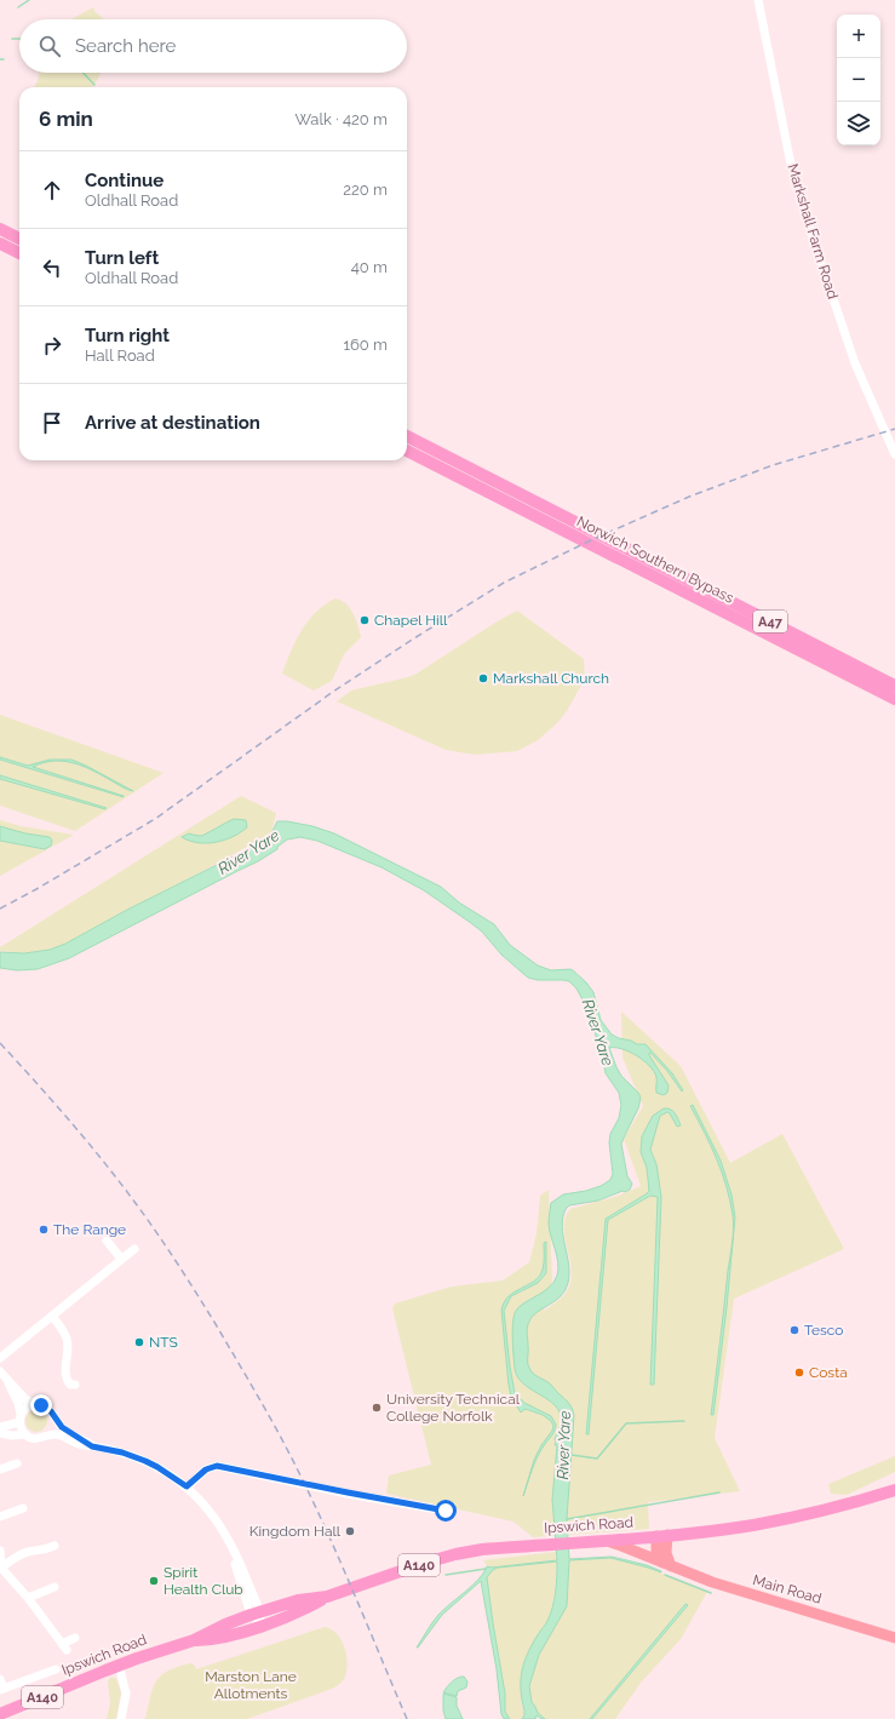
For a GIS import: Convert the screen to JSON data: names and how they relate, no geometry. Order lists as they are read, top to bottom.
{
  "streets": {
    "highway": [
      "Norwich Southern Bypass",
      "A47",
      "Ipswich Road",
      "A140"
    ],
    "main road": ["Main Road"],
    "street": ["Markshall Farm Road"]
  },
  "crossings": [
    ["Ipswich Road", "Main Road"]
  ],
  "water": ["River Yare"],
  "parks": ["Marston Lane Allotments"],
  "places": [
    "Chapel Hill",
    "Markshall Church",
    "The Range",
    "Tesco",
    "NTS",
    "Costa",
    "University Technical College Norfolk",
    "Kingdom Hall",
    "Spirit Health Club"
  ],
  "page": {
    "map_buttons": ["+", "−"],
    "search": "Search here",
    "heading": ["6 min", "Walk · 420 m"],
    "list": [
      ["Continue", "Oldhall Road", "220 m"],
      ["Turn left", "Oldhall Road", "40 m"],
      ["Turn right", "Hall Road", "160 m"],
      "Arrive at destination"
    ]
  }
}
